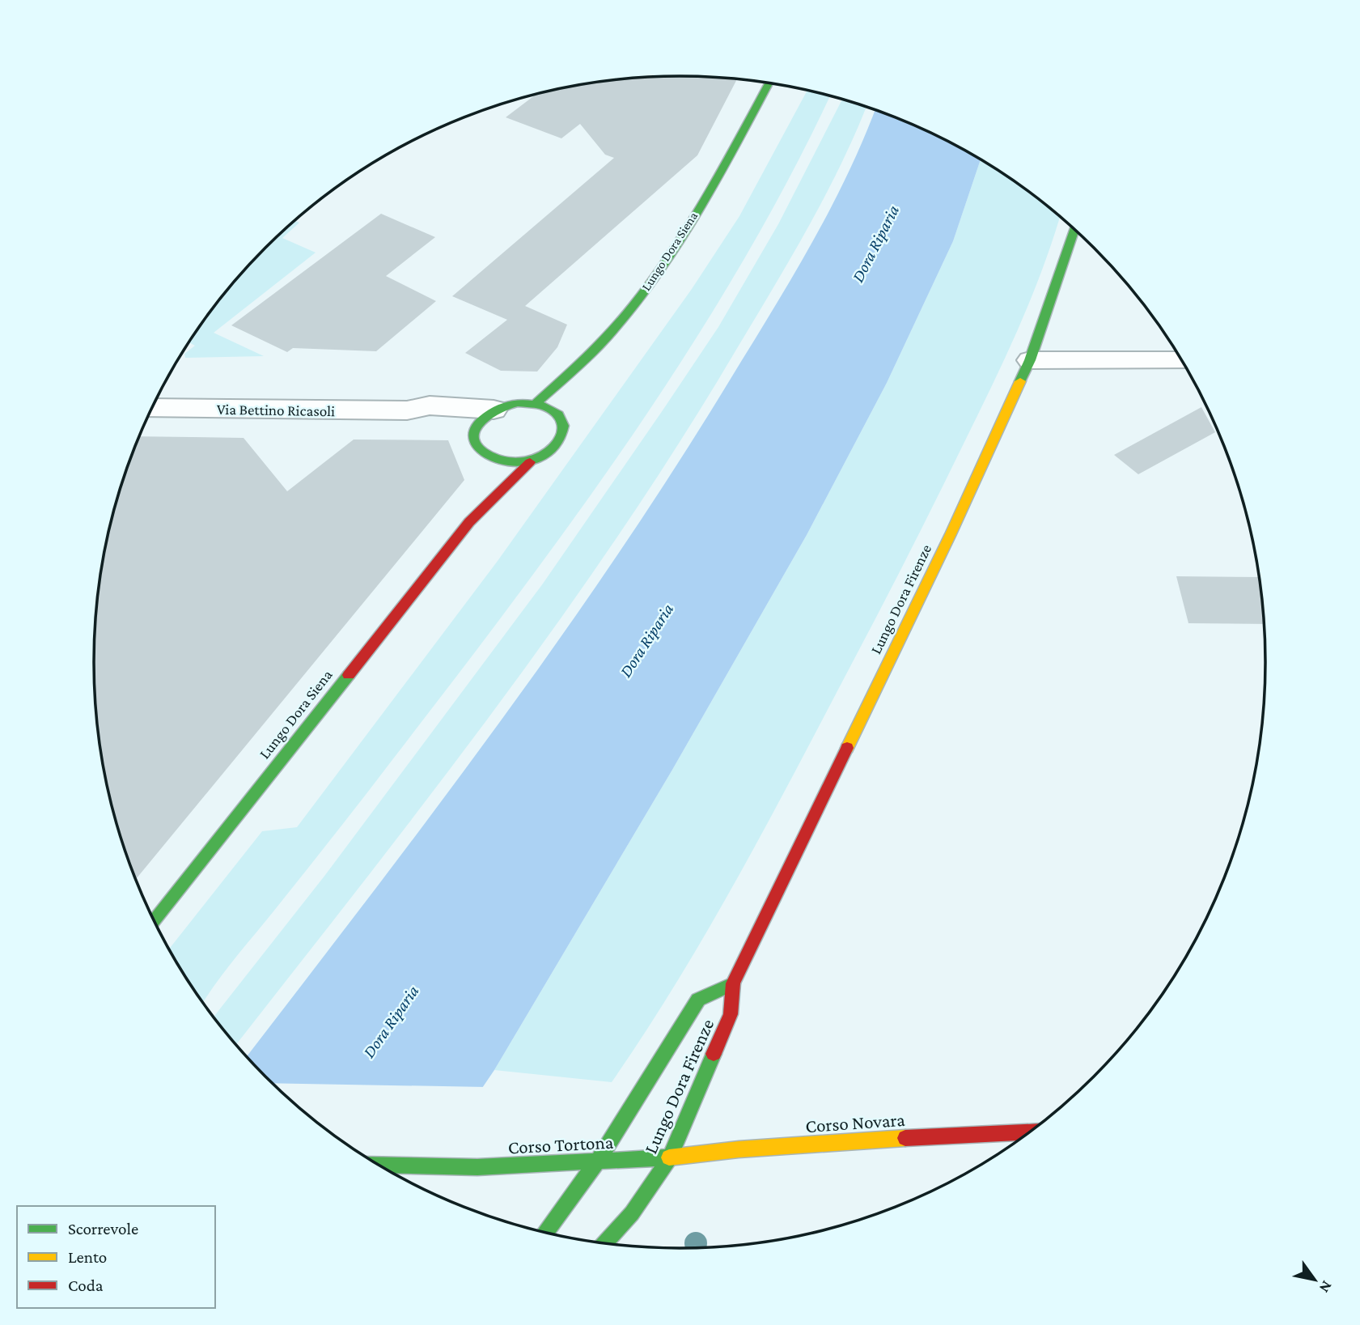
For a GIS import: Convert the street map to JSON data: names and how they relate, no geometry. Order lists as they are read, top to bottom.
{
  "streets": {
    "street": [
      "Lungo Dora Siena",
      "Via Bettino Ricasoli",
      "Lungo Dora Firenze",
      "Corso Novara",
      "Corso Tortona"
    ]
  },
  "crossings": [
    ["Lungo Dora Siena", "Via Bettino Ricasoli"],
    ["Lungo Dora Firenze", "Corso Novara"],
    ["Lungo Dora Firenze", "Corso Tortona"],
    ["Corso Novara", "Corso Tortona"]
  ],
  "water": ["Dora Riparia"],
  "legend": ["Scorrevole", "Lento", "Coda"],
  "north": "bottom right"
}
